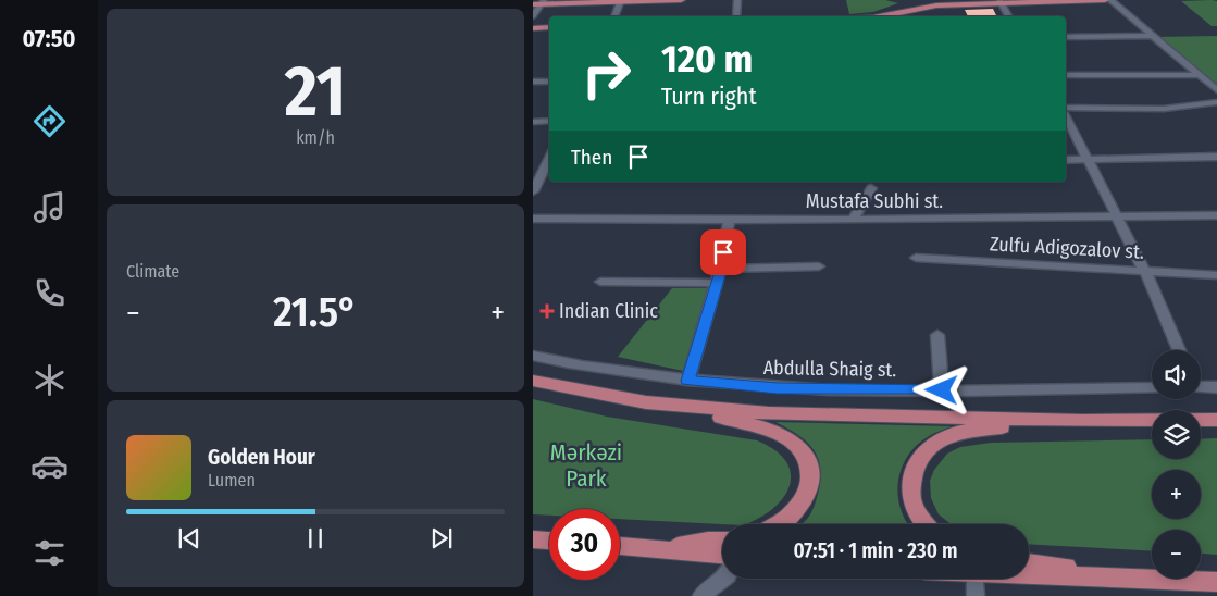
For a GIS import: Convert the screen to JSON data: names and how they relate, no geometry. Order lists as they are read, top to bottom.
{
  "streets": {
    "street": ["Mustafa Subhi st.", "Zulfu Adigozalov st.", "Abdulla Shaig st."]
  },
  "parks": ["Mərkəzi Park"],
  "places": {
    "health": ["Indian Clinic"]
  },
  "page": {
    "tabs": "07:50",
    "tile": [
      ["21", "km/h"],
      "Climate"
    ],
    "turn": ["120 m", "Turn right"],
    "then": "Then",
    "heat": ["−", "21.5°", "+"],
    "map_buttons": ["+", "−"],
    "song": ["Golden Hour", "Lumen"],
    "limit": "30",
    "trip": "07:51 · 1 min · 230 m"
  }
}
